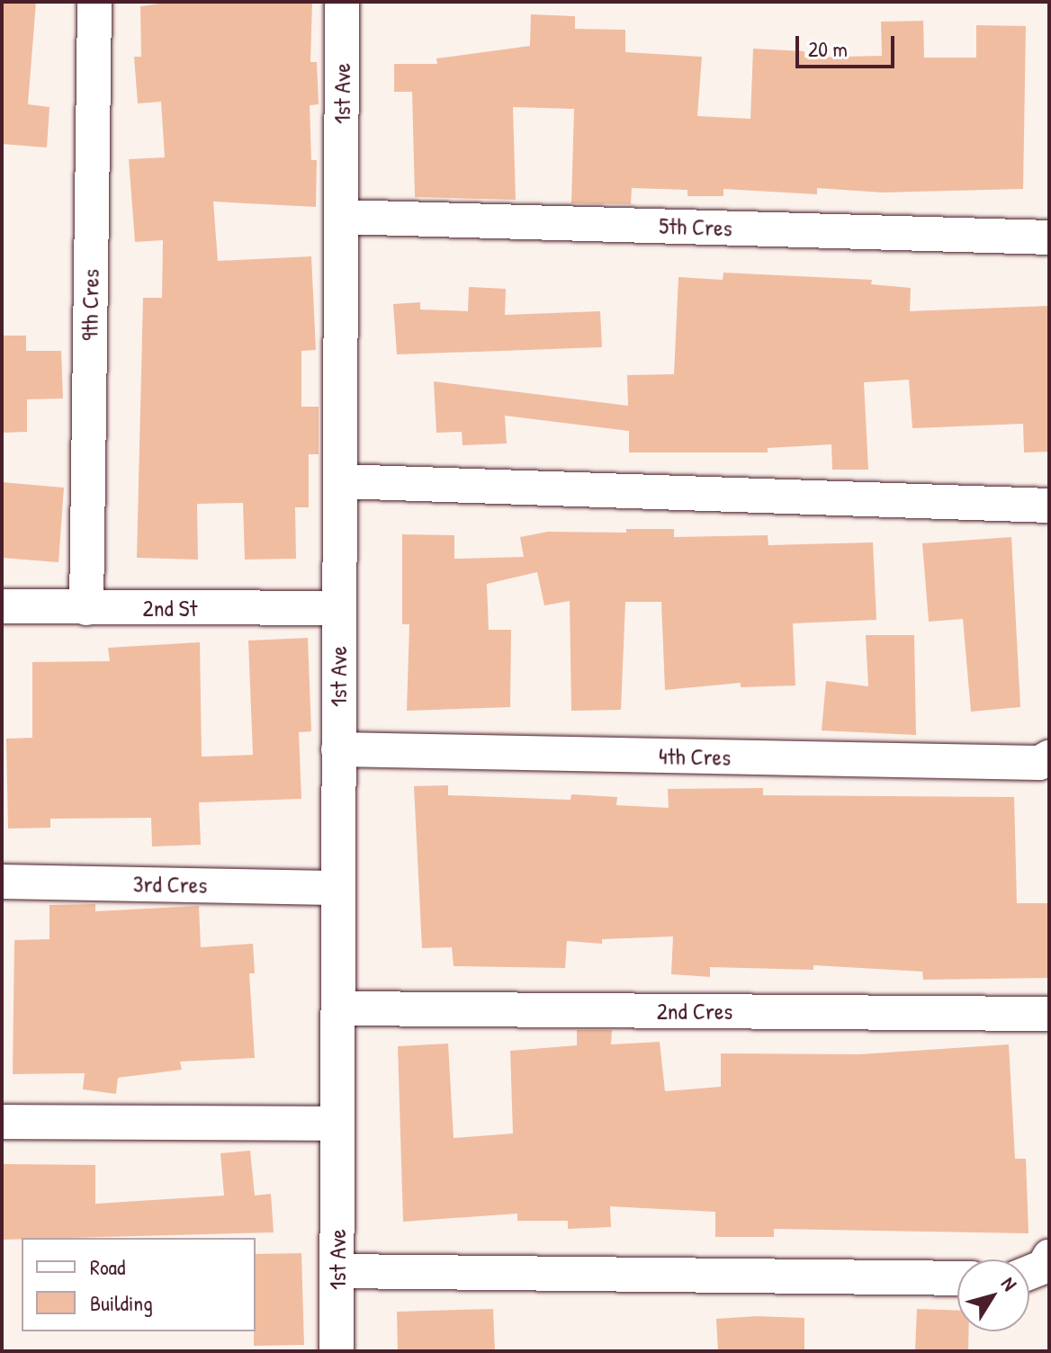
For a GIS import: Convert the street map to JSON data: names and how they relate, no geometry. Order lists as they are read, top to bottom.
{
  "streets": {
    "street": [
      "1st Ave",
      "5th Cres",
      "9th Cres",
      "2nd St",
      "4th Cres",
      "3rd Cres",
      "2nd Cres"
    ]
  },
  "crossings": [
    ["1st Ave", "5th Cres"],
    ["1st Ave", "2nd St"],
    ["1st Ave", "4th Cres"],
    ["1st Ave", "3rd Cres"],
    ["1st Ave", "2nd Cres"],
    ["9th Cres", "2nd St"]
  ],
  "legend": ["Road", "Building"],
  "scale_bar": "20 m",
  "north": "top right"
}
